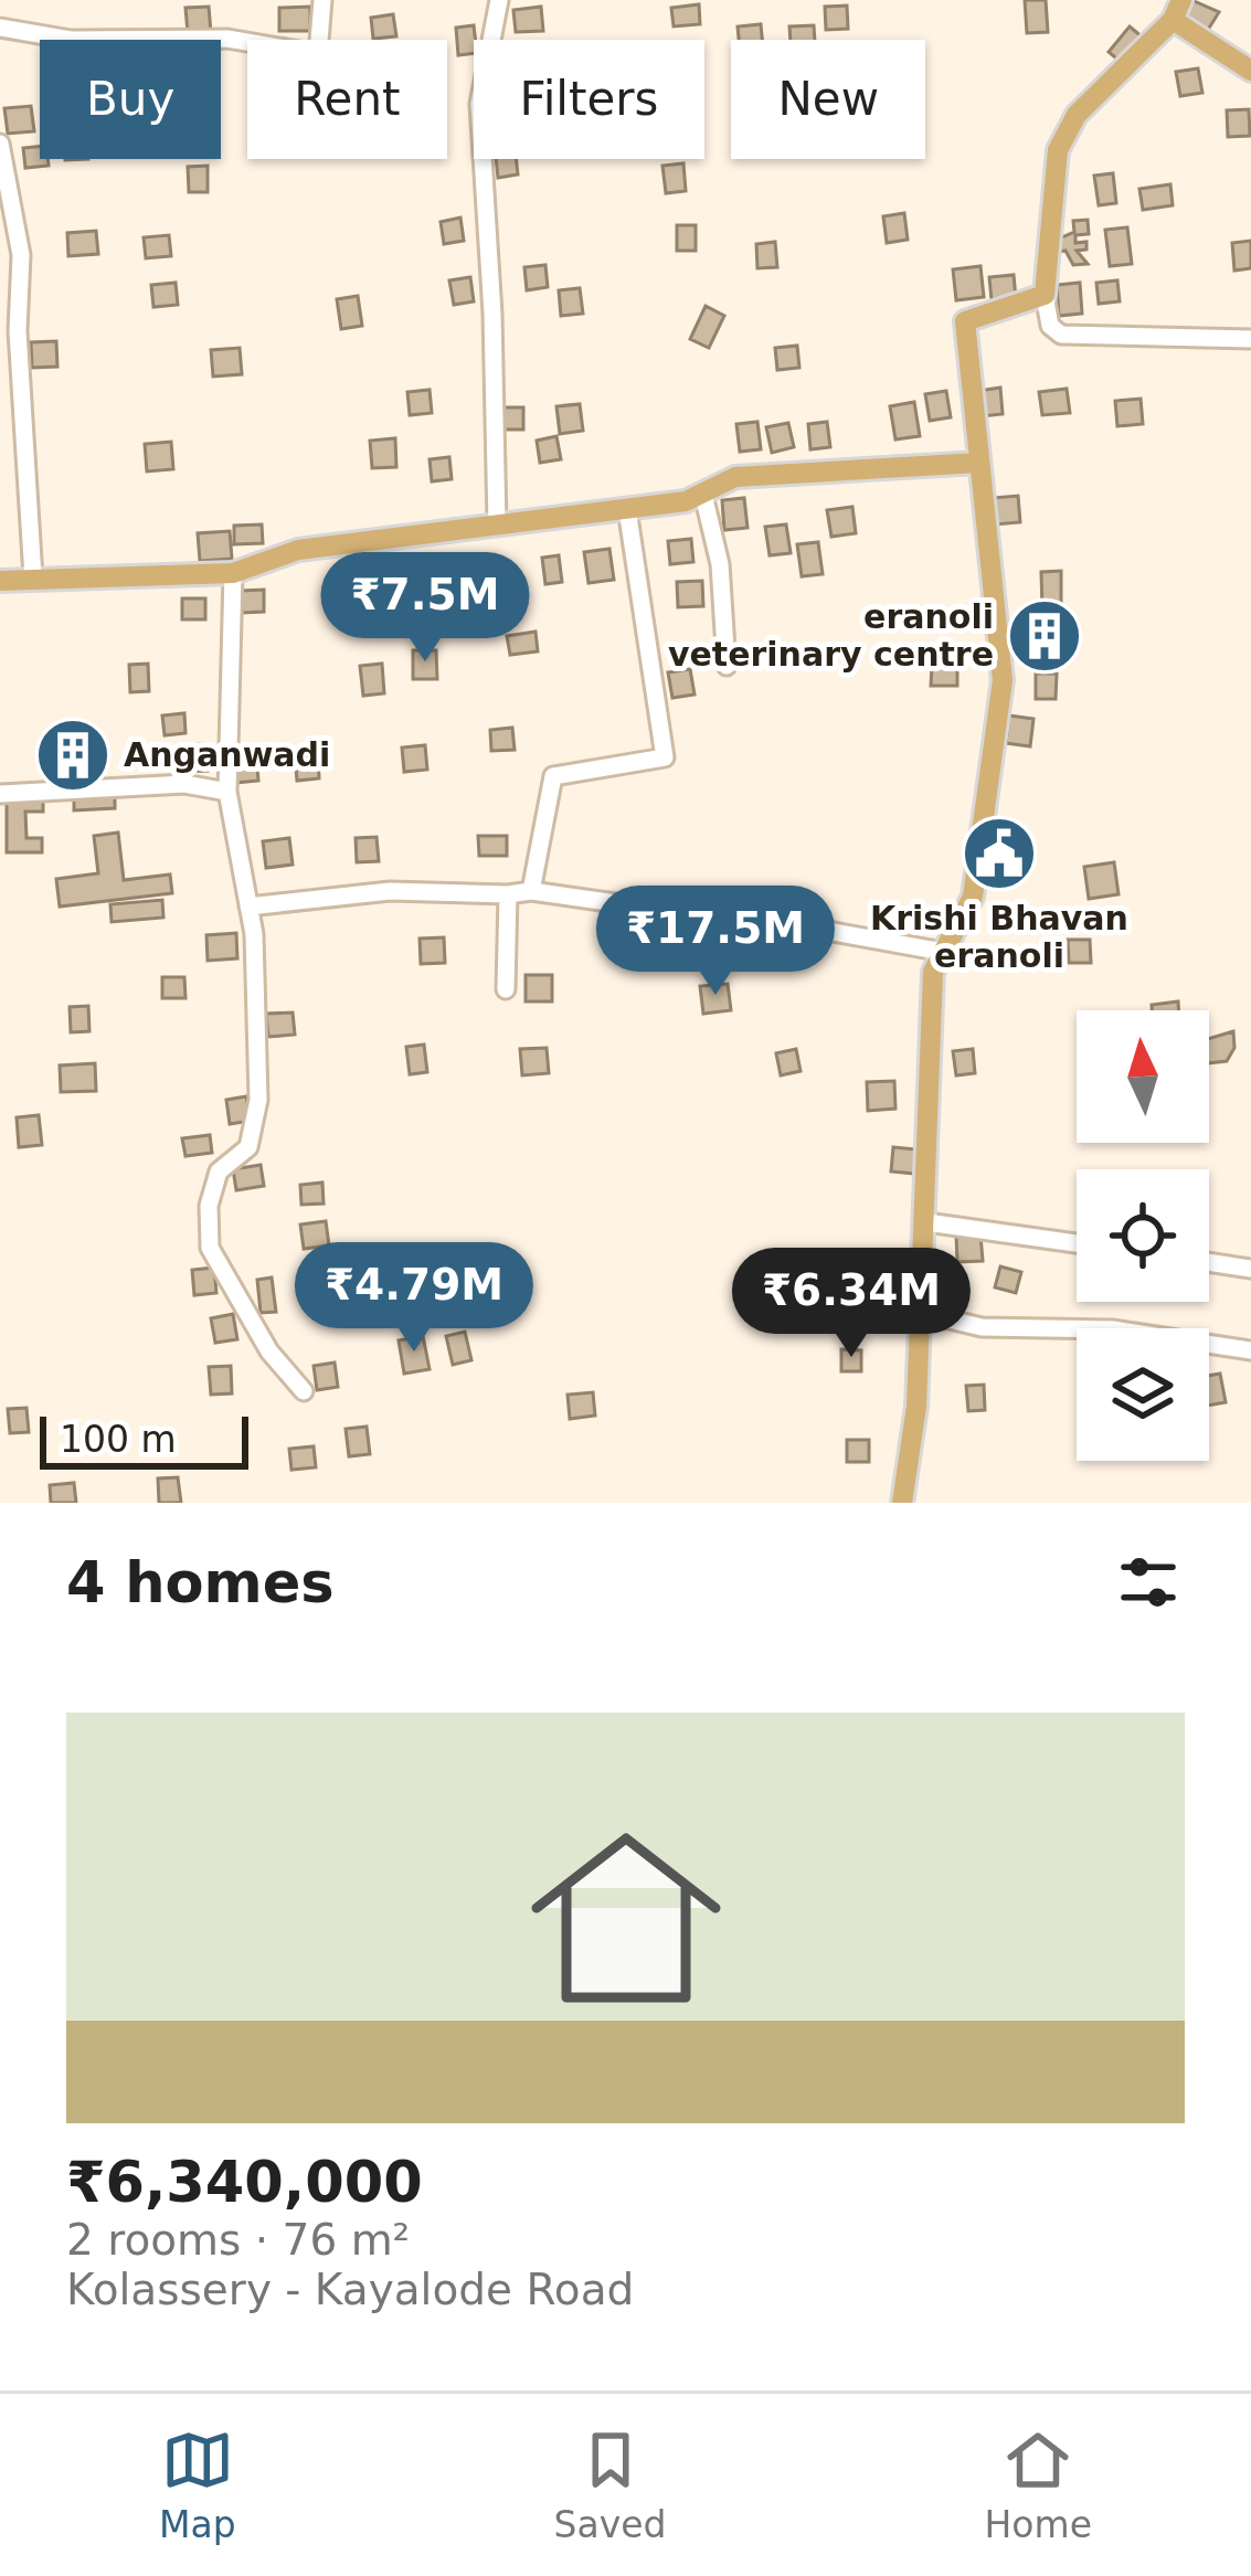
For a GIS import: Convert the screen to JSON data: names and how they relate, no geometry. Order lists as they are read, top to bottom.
{
  "places": {
    "building": ["eranoli veterinary centre", "Anganwadi"],
    "public building": ["Krishi Bhavan eranoli"]
  },
  "scale_bar": "100 m",
  "north": "top",
  "page": {
    "chip": [
      "Buy",
      "Rent",
      "Filters",
      "New"
    ],
    "price": [
      "₹7.5M",
      "₹17.5M",
      "₹4.79M",
      "₹6.34M"
    ],
    "scale": "100 m",
    "heading": "4 homes",
    "list": [
      {
        "name": "₹6,340,000",
        "note": "2 rooms · 76 m² · Kolassery - Kayalode Road"
      }
    ],
    "tabs": ["Map", "Saved", "Home"]
  }
}
